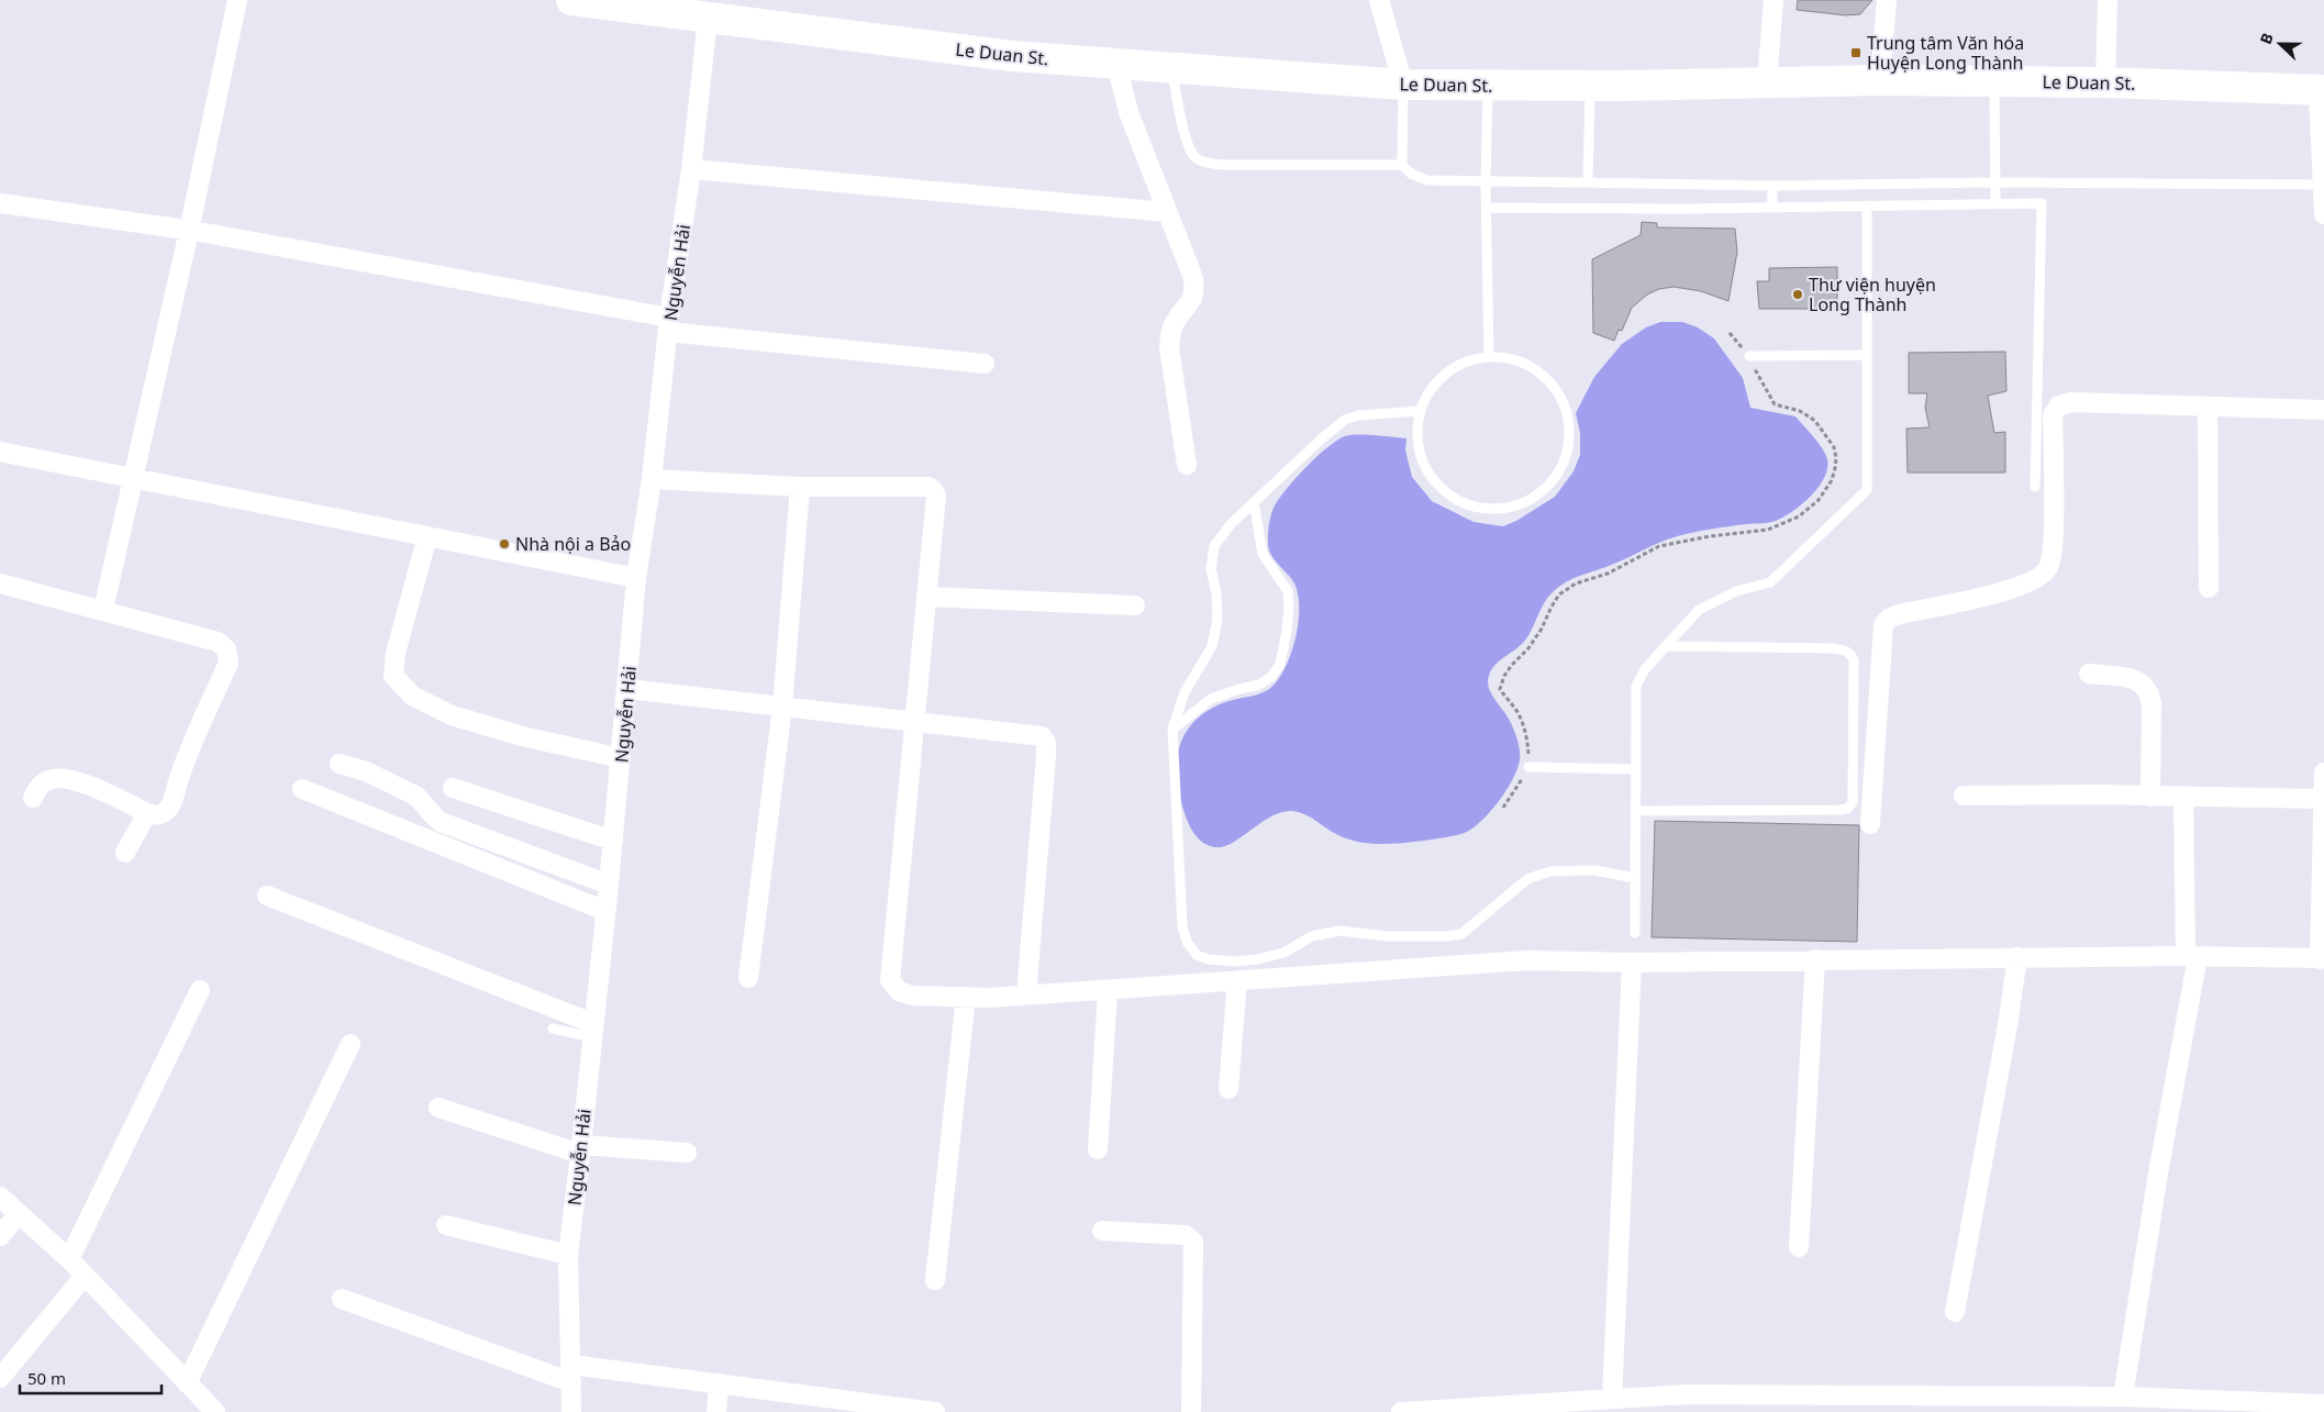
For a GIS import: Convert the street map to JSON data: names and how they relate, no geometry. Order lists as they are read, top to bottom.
{
  "streets": {
    "main road": ["Le Duan St."],
    "street": ["Nguyễn Hải"]
  },
  "crossings": [
    ["Le Duan St.", "Nguyễn Hải"]
  ],
  "places": {
    "transit": ["Trung tâm Văn hóa Huyện Long Thành"],
    "other": ["Thư viện huyện Long Thành", "Nhà nội a Bảo"]
  },
  "scale_bar": "50 m",
  "north": "left"
}
